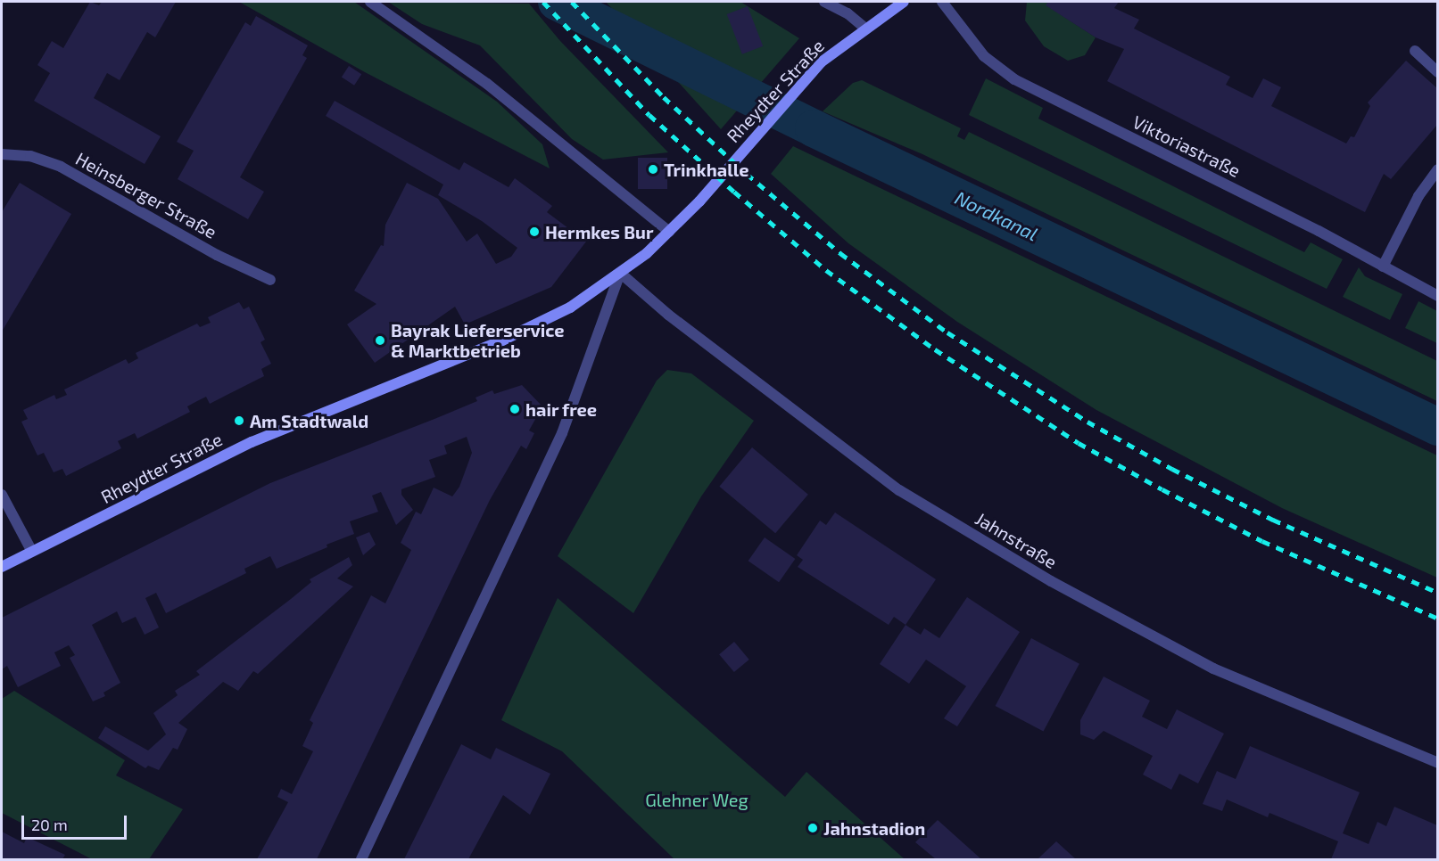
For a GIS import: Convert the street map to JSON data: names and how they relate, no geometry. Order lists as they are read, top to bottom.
{
  "streets": {
    "main road": ["Rheydter Straße"],
    "street": ["Viktoriastraße", "Heinsberger Straße", "Jahnstraße"]
  },
  "crossings": [
    ["Rheydter Straße", "Jahnstraße"]
  ],
  "water": ["Nordkanal"],
  "parks": ["Glehner Weg"],
  "places": [
    "Trinkhalle",
    "Hermkes Bur",
    "Bayrak Lieferservice & Marktbetrieb",
    "hair free",
    "Am Stadtwald",
    "Jahnstadion"
  ],
  "scale_bar": "20 m"
}
